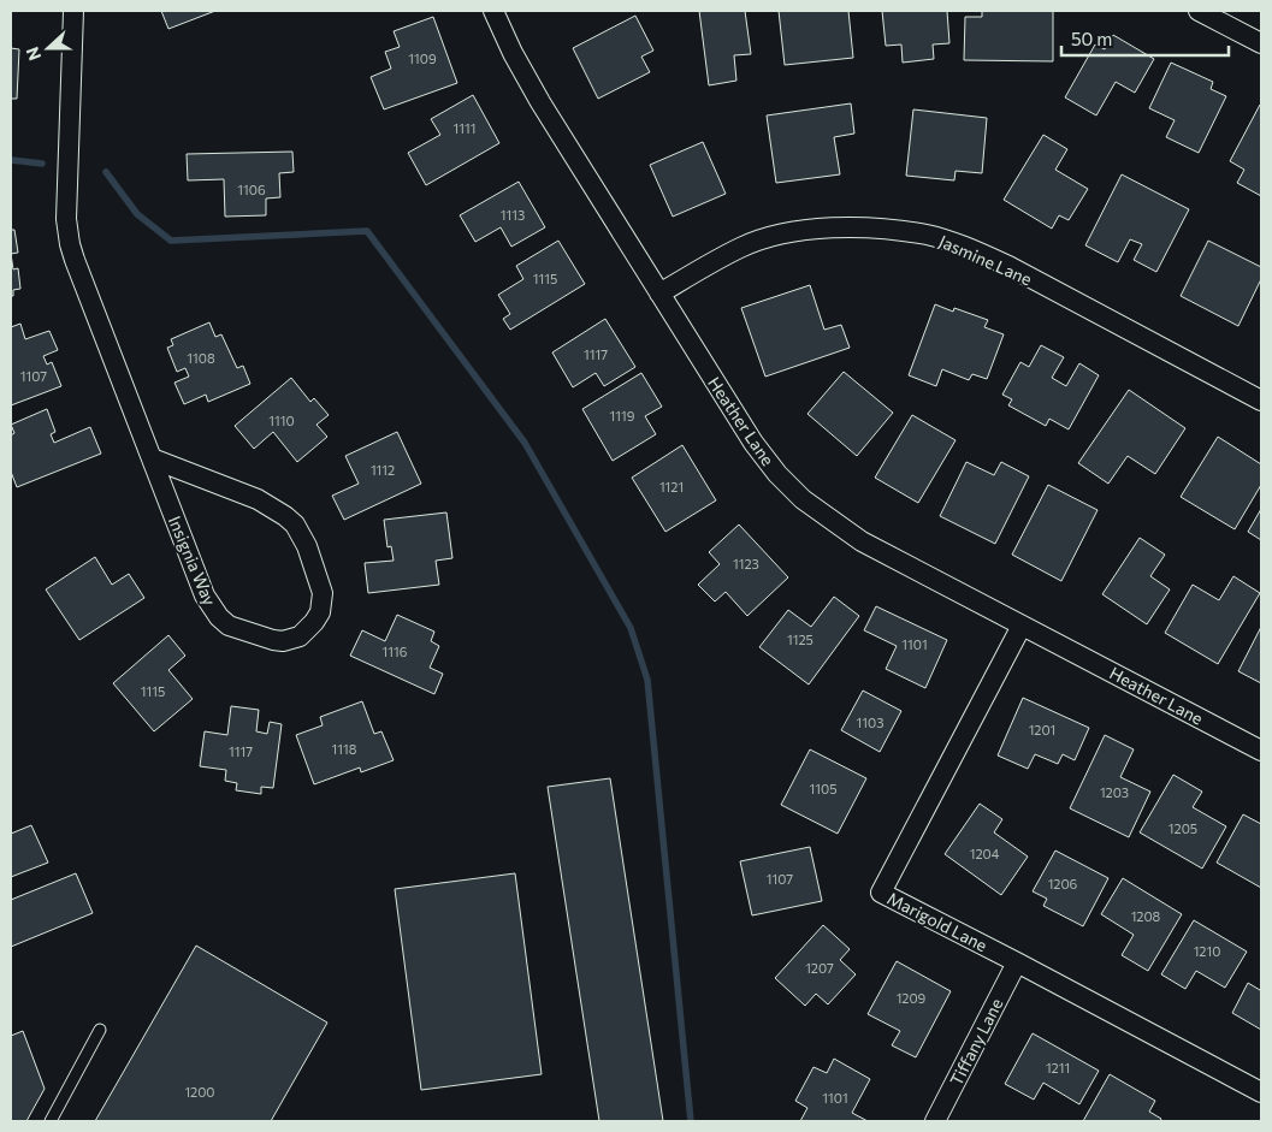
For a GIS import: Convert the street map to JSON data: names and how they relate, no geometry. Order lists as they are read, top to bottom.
{
  "streets": {
    "street": [
      "Jasmine Lane",
      "Heather Lane",
      "Insignia Way",
      "Marigold Lane",
      "Tiffany Lane"
    ]
  },
  "crossings": [
    ["Jasmine Lane", "Heather Lane"],
    ["Heather Lane", "Marigold Lane"],
    ["Marigold Lane", "Tiffany Lane"]
  ],
  "house_numbers": [
    "1109",
    "1111",
    "1106",
    "1113",
    "1115",
    "1117",
    "1108",
    "1107",
    "1119",
    "1110",
    "1112",
    "1121",
    "1123",
    "1125",
    "1101",
    "1116",
    "1115",
    "1103",
    "1201",
    "1118",
    "1117",
    "1105",
    "1203",
    "1205",
    "1204",
    "1107",
    "1206",
    "1208",
    "1210",
    "1207",
    "1209",
    "1211",
    "1200",
    "1101"
  ],
  "scale_bar": "50 m",
  "north": "left"
}
